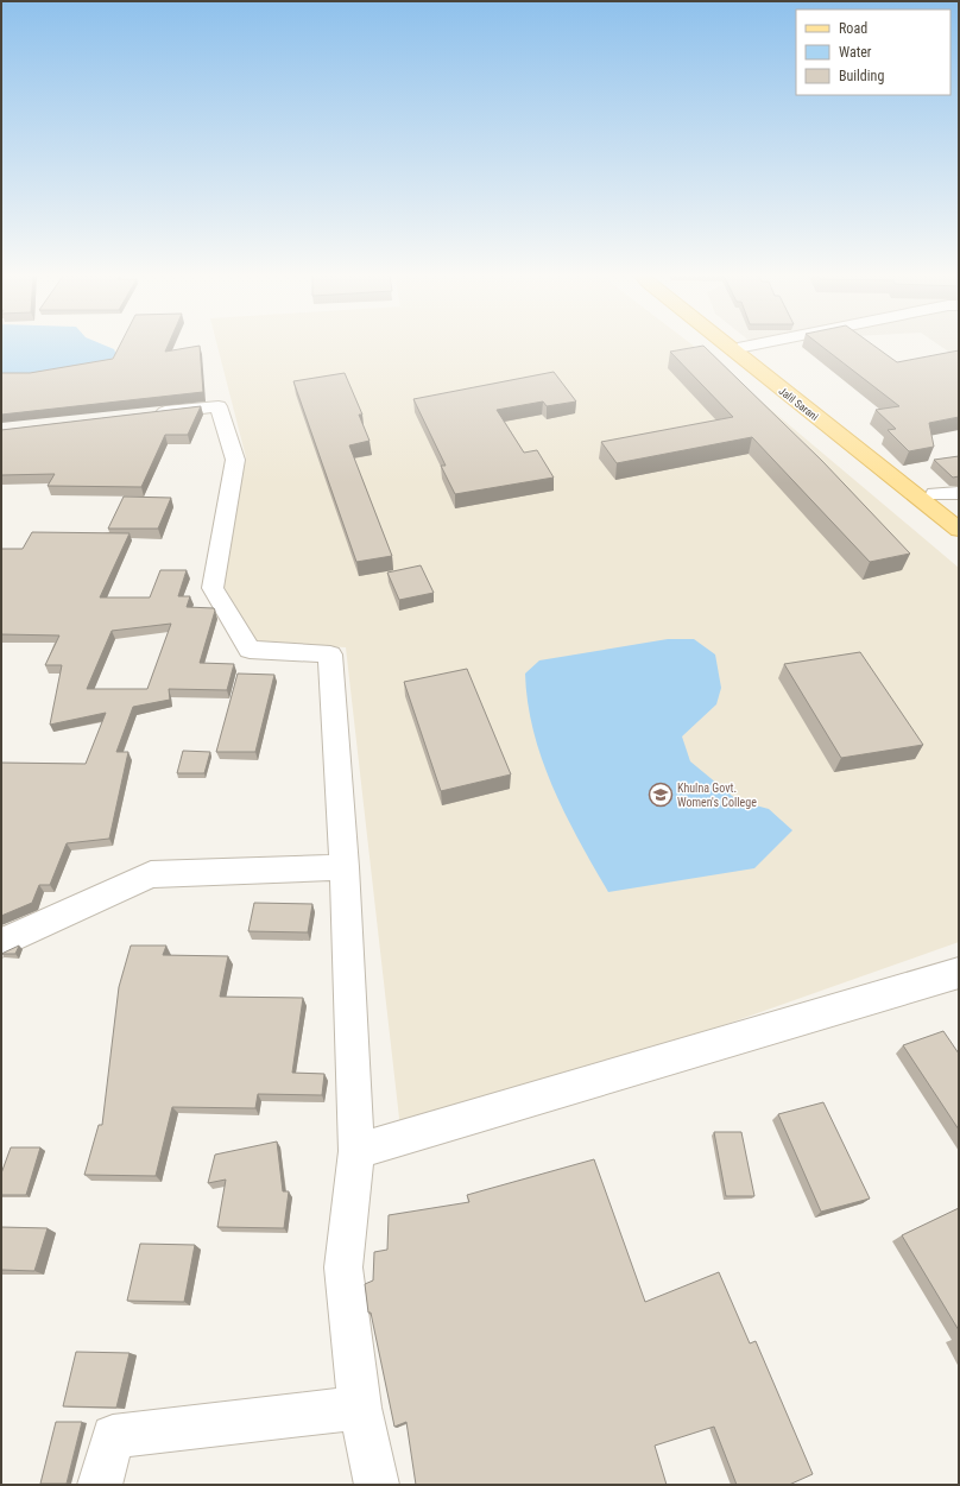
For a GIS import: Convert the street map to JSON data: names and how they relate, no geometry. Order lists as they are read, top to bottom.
{
  "streets": {
    "main road": ["Jalil Sarani"]
  },
  "places": {
    "school or university": ["Khulna Govt. Women's College"]
  },
  "legend": ["Road", "Water", "Building"]
}
